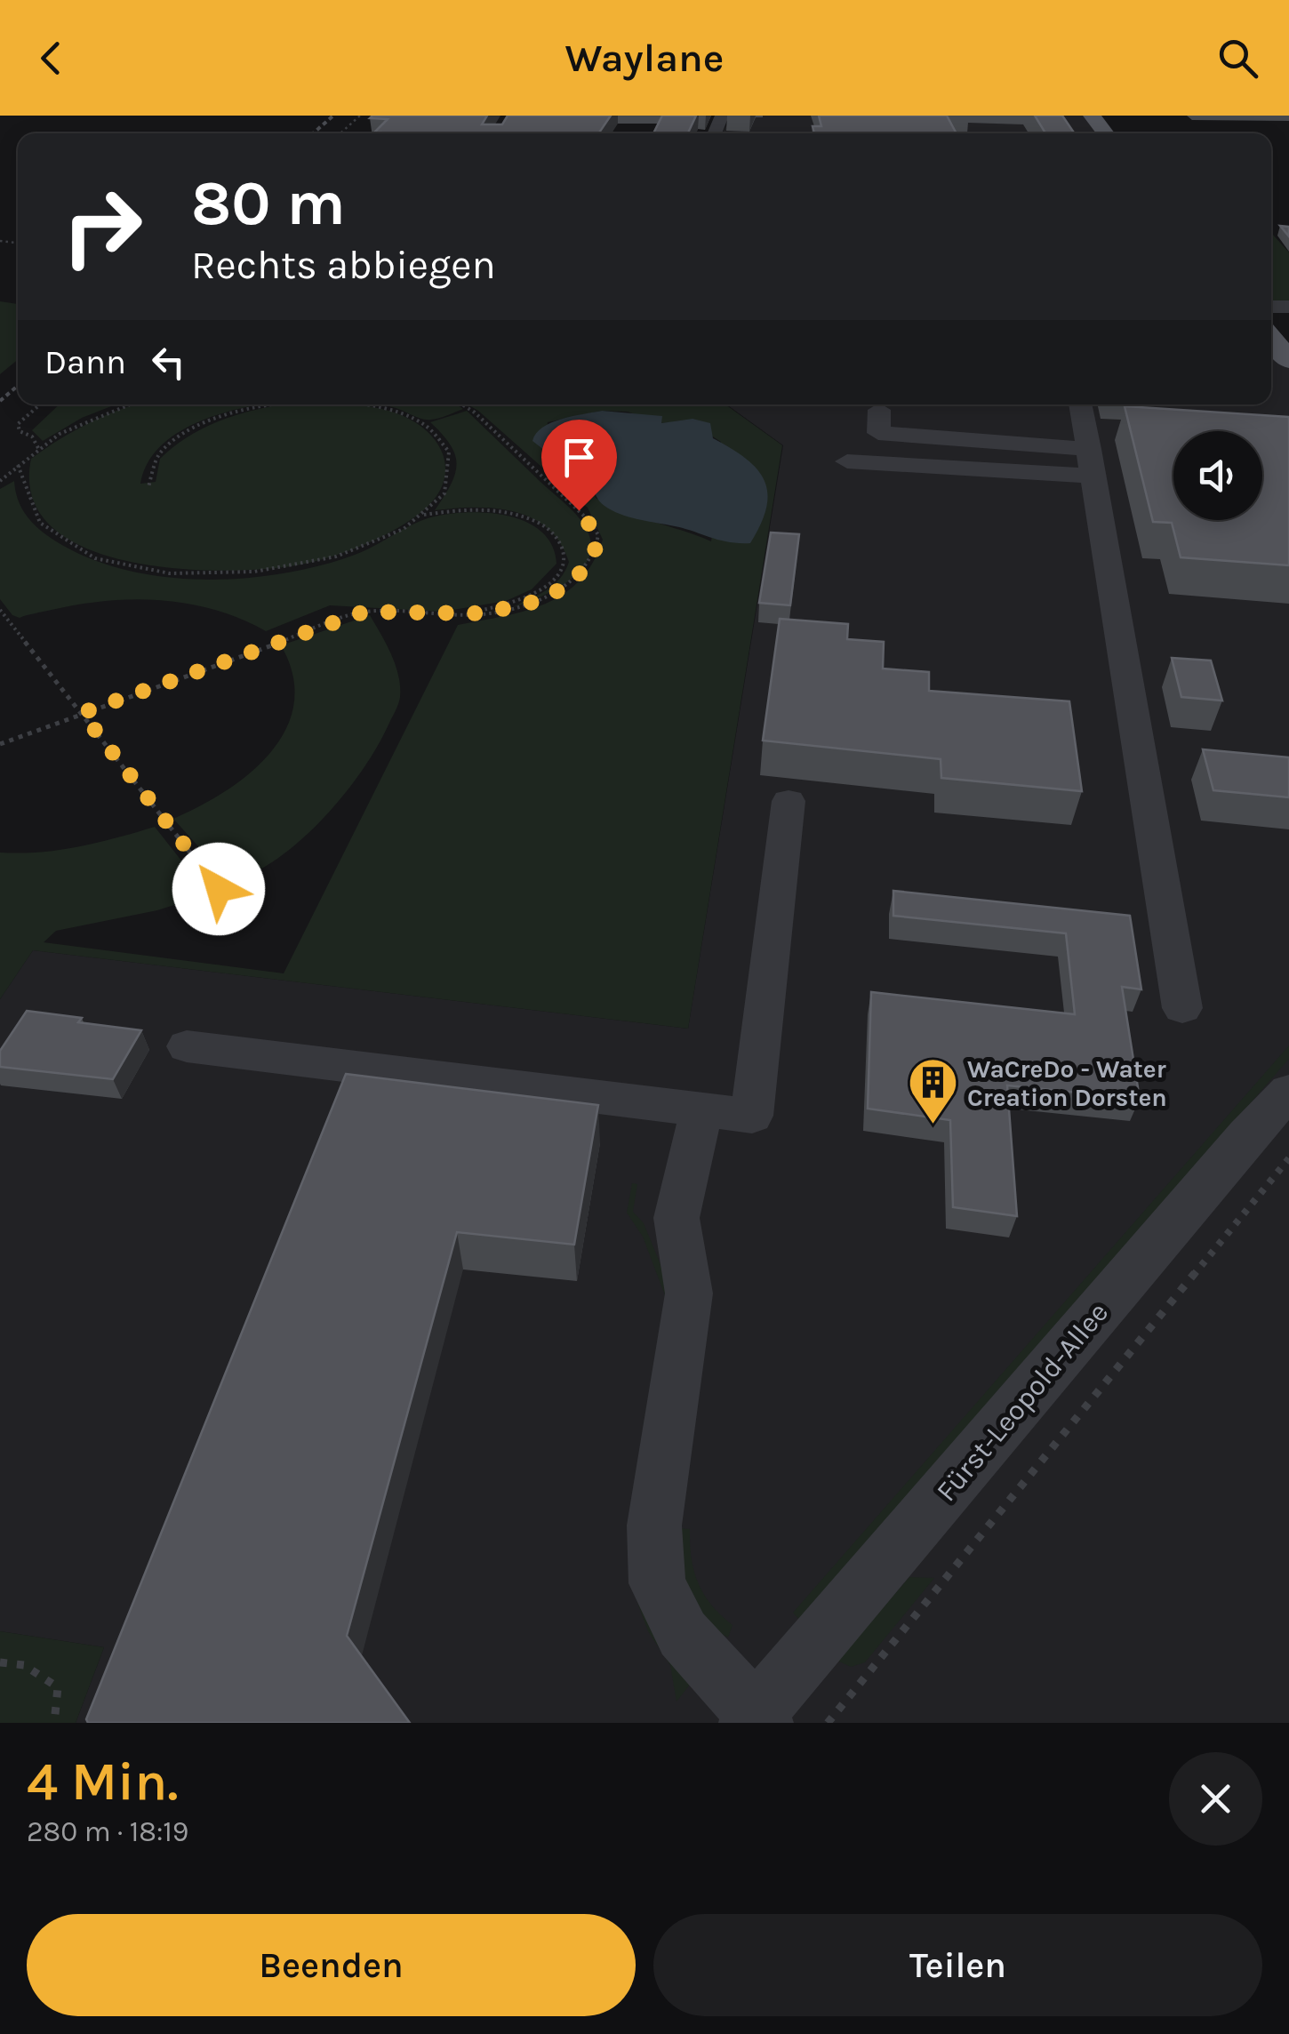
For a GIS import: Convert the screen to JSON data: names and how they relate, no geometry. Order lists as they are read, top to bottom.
{
  "streets": {
    "street": ["Fürst-Leopold-Allee"]
  },
  "places": {
    "building": ["WaCreDo - Water Creation Dorsten"]
  },
  "page": {
    "header": "Waylane",
    "turn": ["80 m", "Rechts abbiegen"],
    "then": "Dann",
    "heading": ["4 Min.", "280 m · 18:19"],
    "buttons": ["Beenden", "Teilen"]
  }
}
